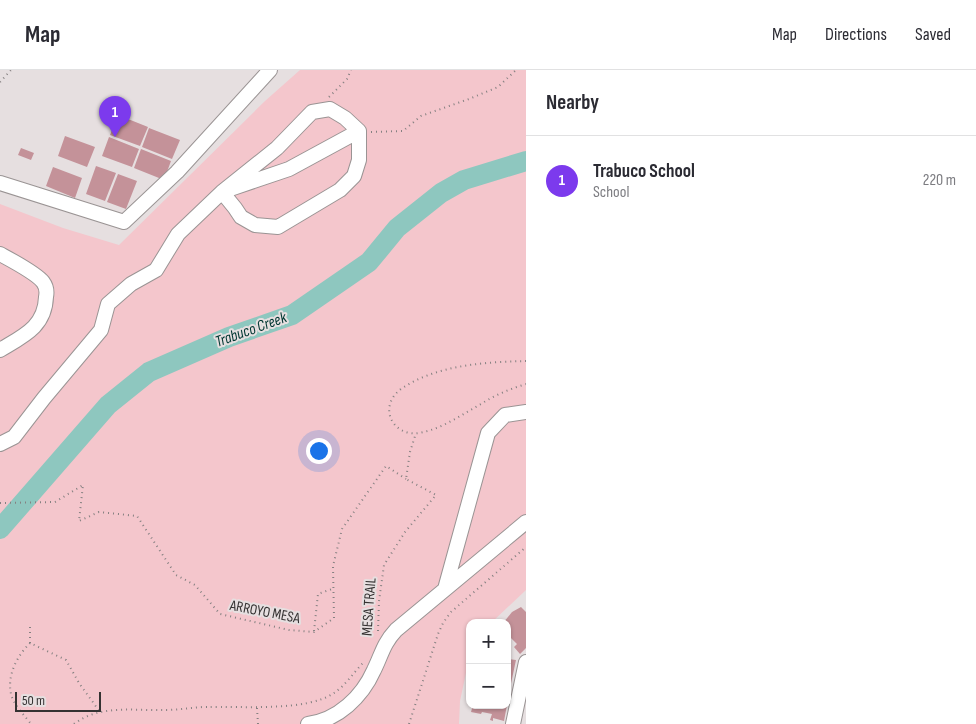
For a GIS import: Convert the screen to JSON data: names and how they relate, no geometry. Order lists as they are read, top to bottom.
{
  "streets": {
    "path": ["MESA TRAIL", "ARROYO MESA"]
  },
  "crossings": [
    ["MESA TRAIL", "ARROYO MESA"]
  ],
  "water": ["Trabuco Creek"],
  "scale_bar": "50 m",
  "page": {
    "header": "Map",
    "nav": ["Map", "Directions", "Saved"],
    "heading": "Nearby",
    "pins": "1",
    "list": [
      {
        "mark": "1",
        "name": "Trabuco School",
        "note": "School",
        "value": "220 m"
      }
    ],
    "map_buttons": ["+", "−"],
    "scale": "50 m"
  }
}
